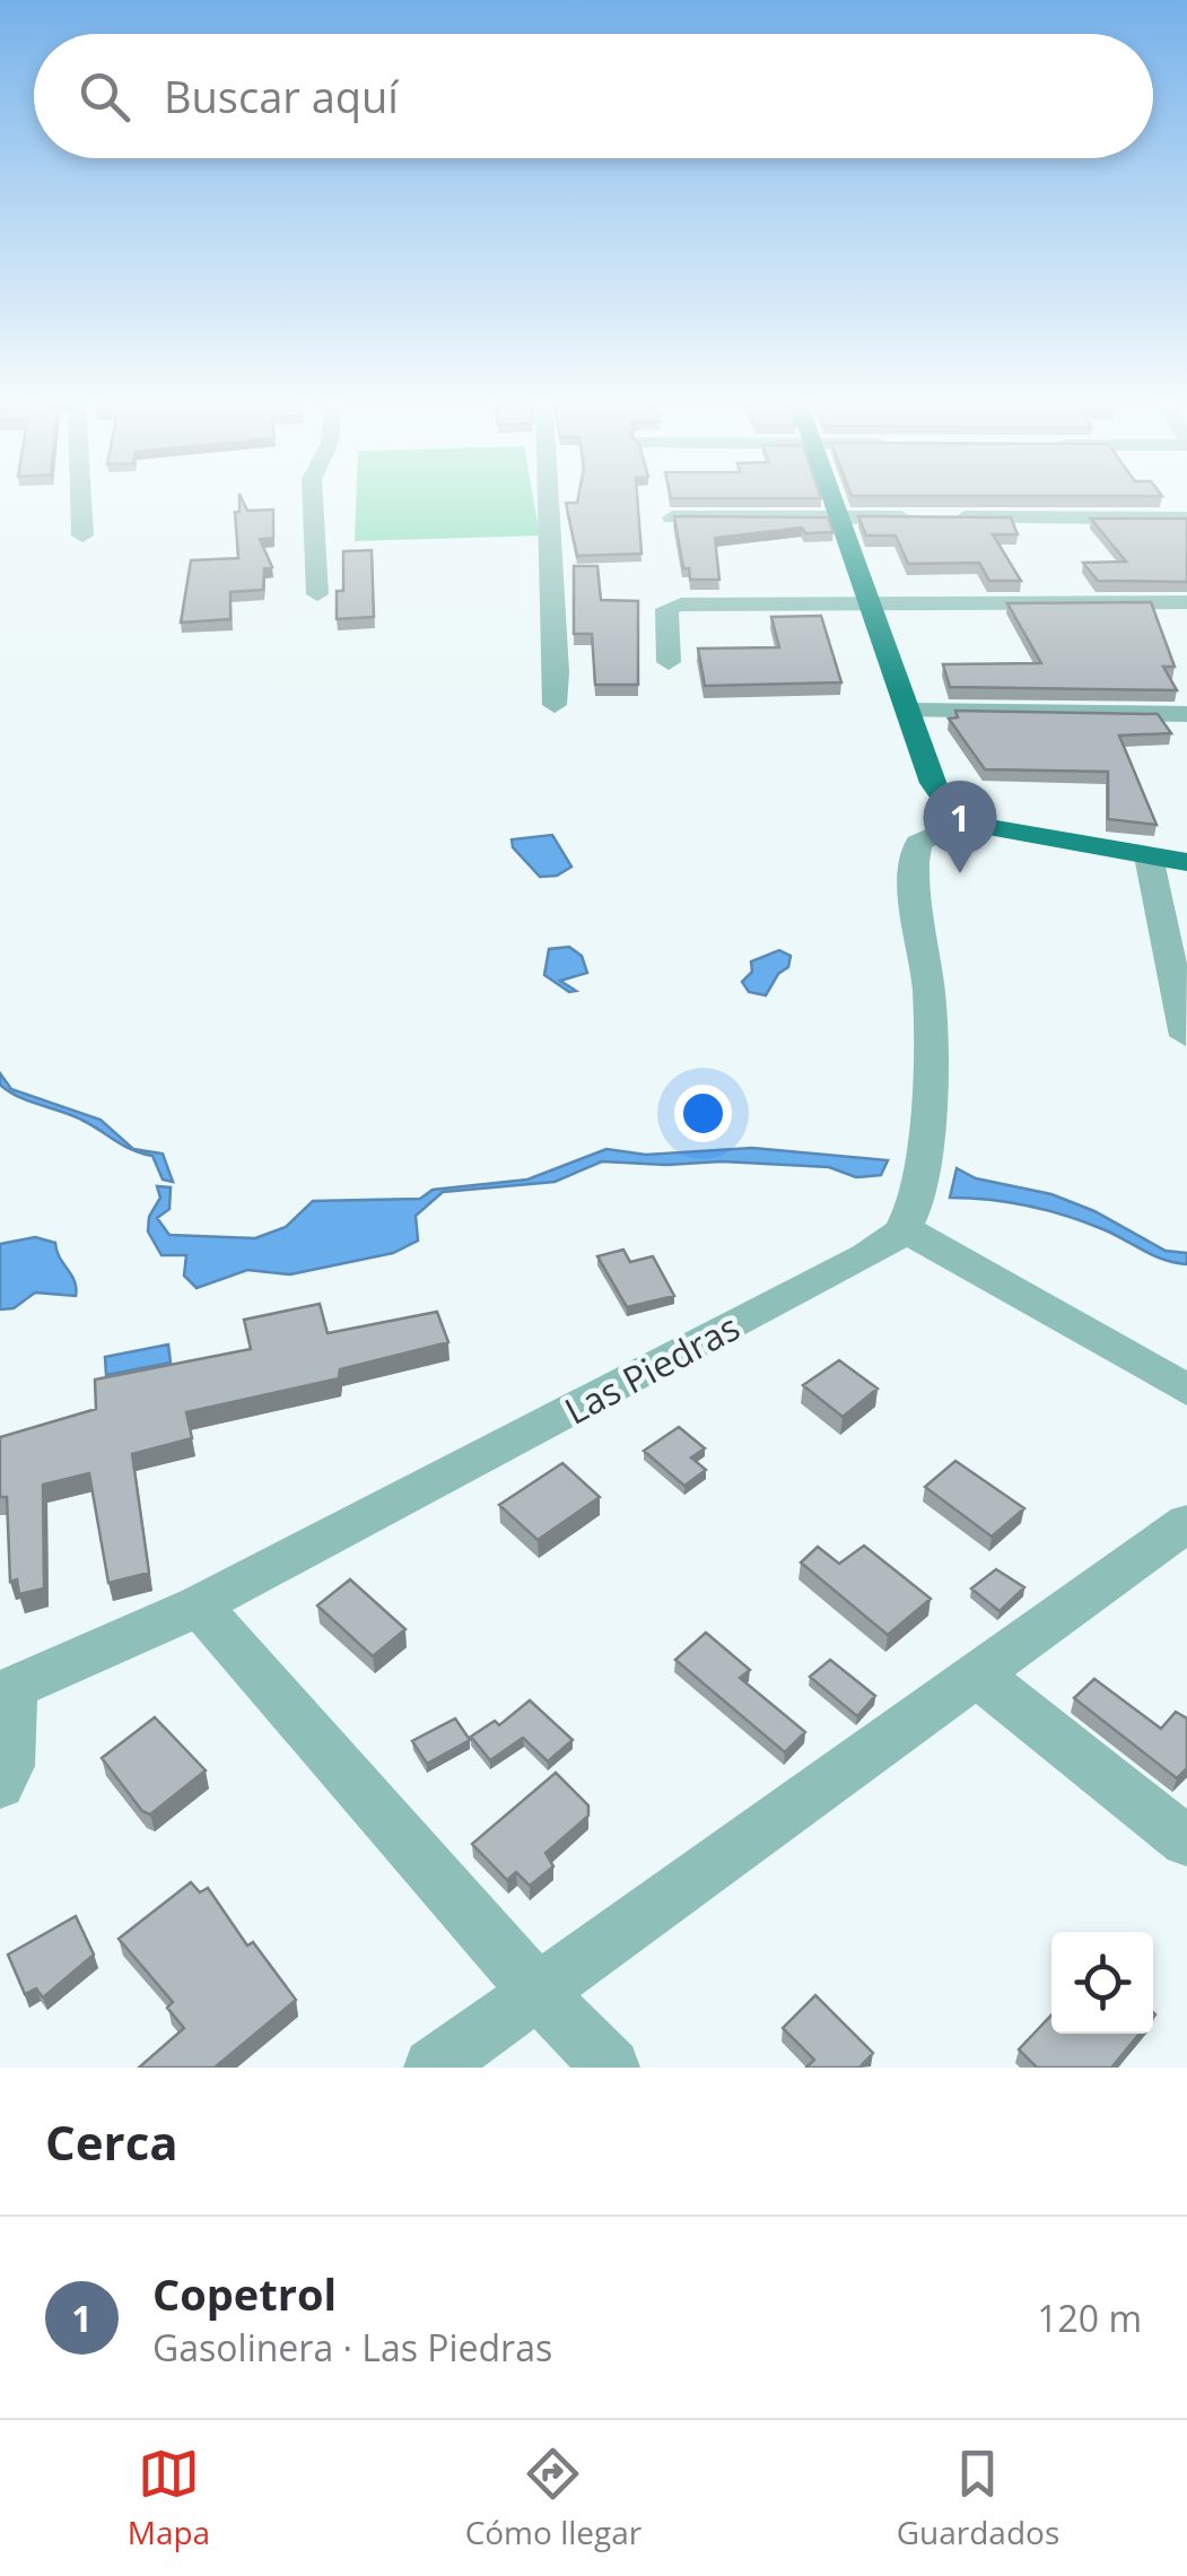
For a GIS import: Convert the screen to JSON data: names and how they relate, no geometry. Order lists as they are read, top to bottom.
{
  "streets": {
    "street": ["Las Piedras"]
  },
  "page": {
    "search": "Buscar aquí",
    "pins": "1",
    "heading": "Cerca",
    "list": [
      {
        "mark": "1",
        "name": "Copetrol",
        "note": "Gasolinera · Las Piedras",
        "value": "120 m"
      }
    ],
    "nav": ["Mapa", "Cómo llegar", "Guardados"]
  }
}
